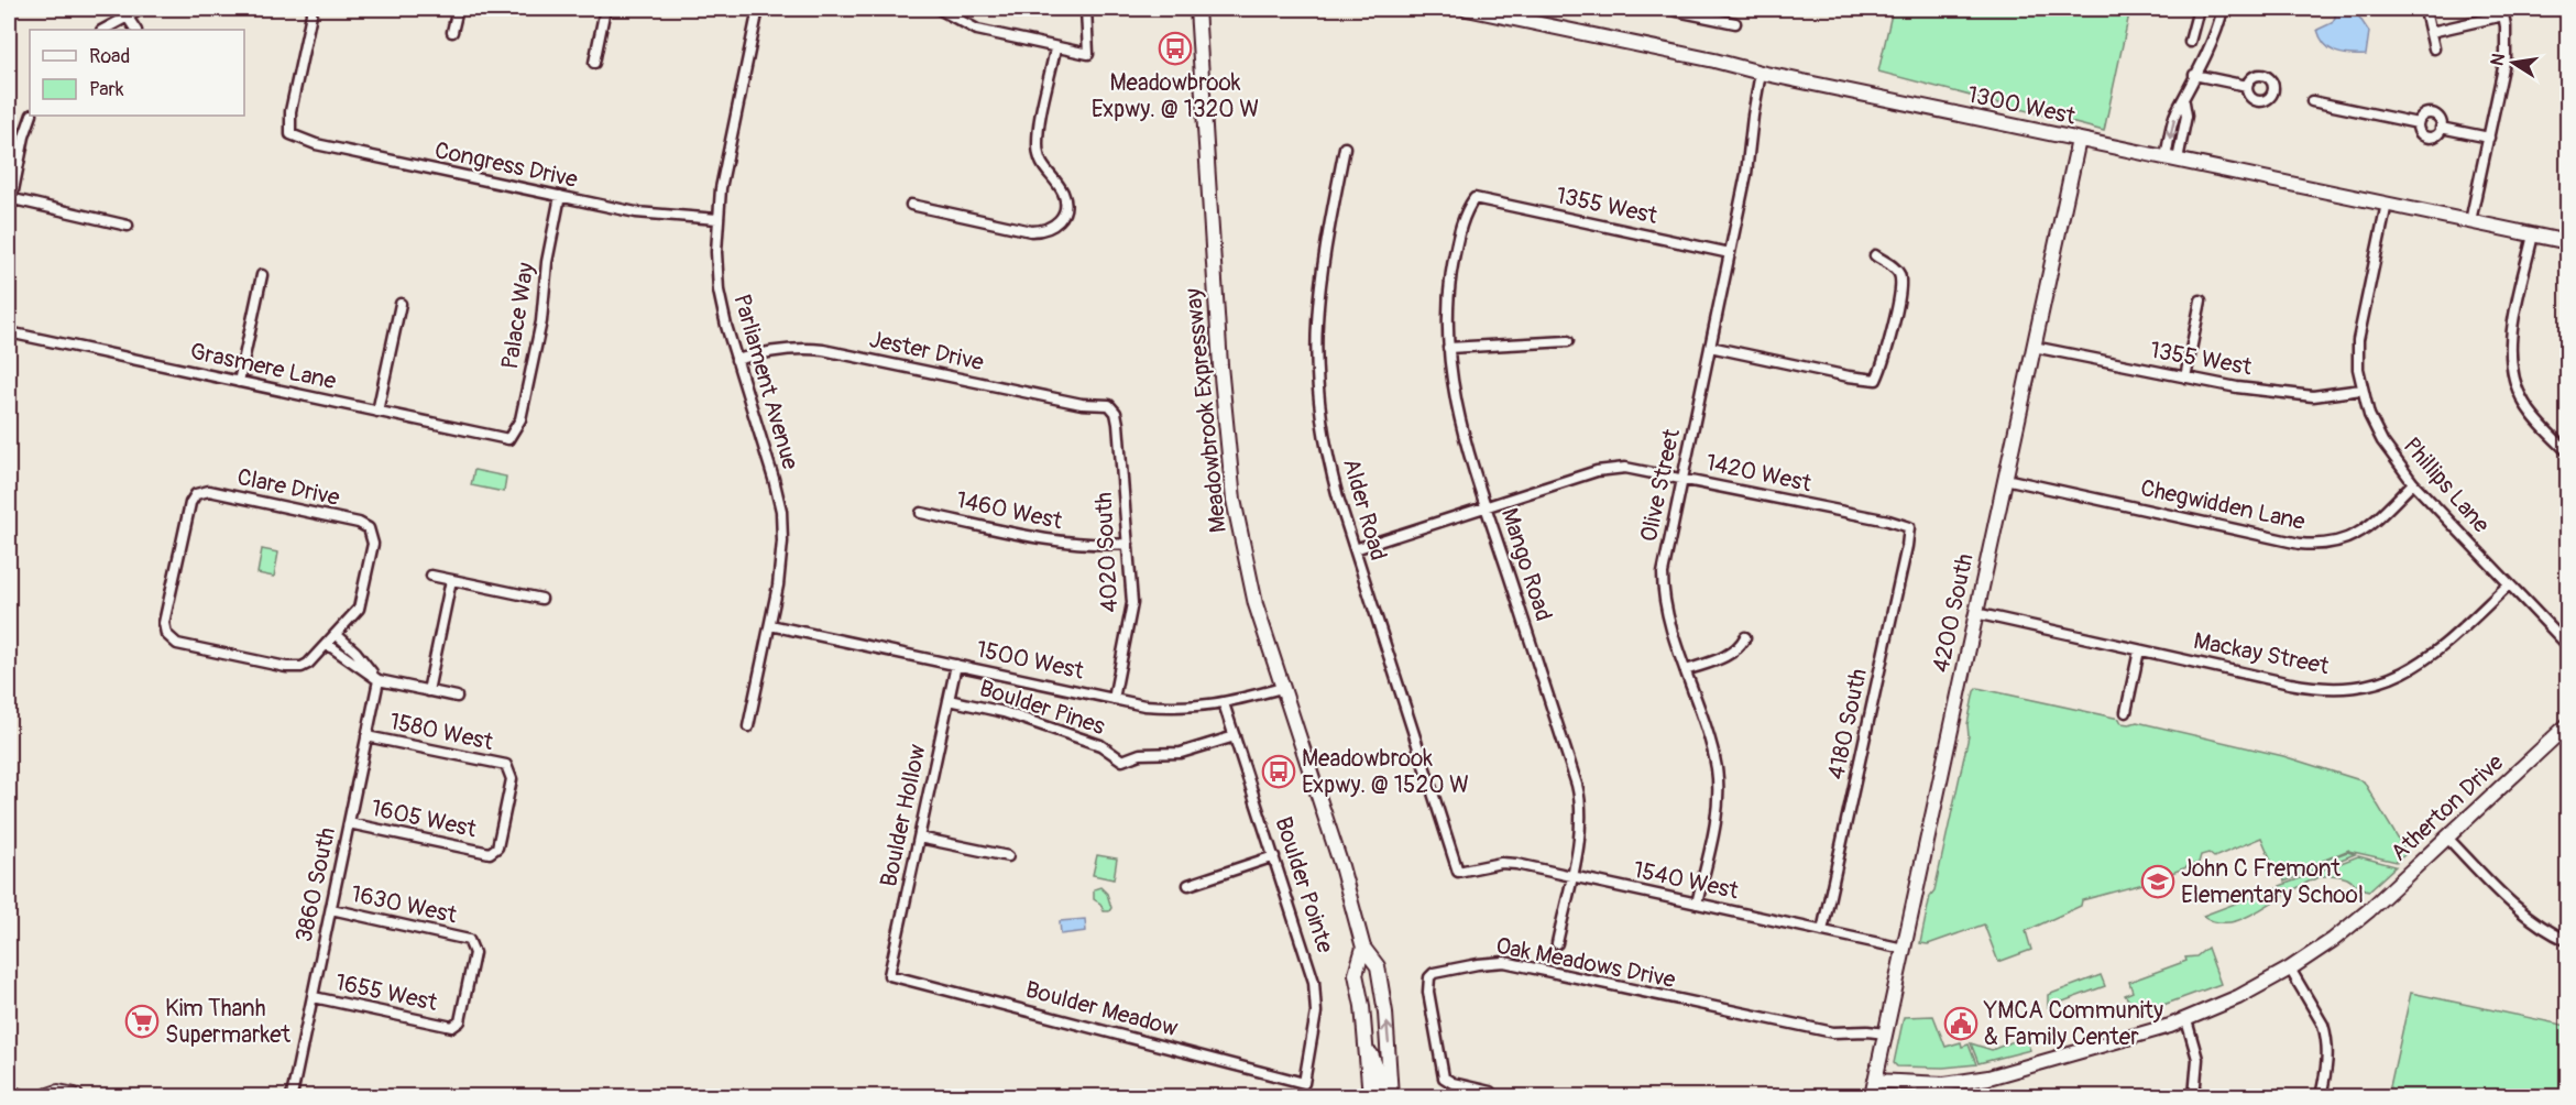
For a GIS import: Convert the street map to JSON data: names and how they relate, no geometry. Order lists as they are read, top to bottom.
{
  "streets": {
    "street": [
      "1300 West",
      "Congress Drive",
      "1355 West",
      "Palace Way",
      "Jester Drive",
      "Grasmere Lane",
      "Parliament Avenue",
      "Meadowbrook Expressway",
      "1420 West",
      "Olive Street",
      "Phillips Lane",
      "Clare Drive",
      "Chegwidden Lane",
      "Alder Road",
      "1460 West",
      "4020 South",
      "Mango Road",
      "4200 South",
      "Mackay Street",
      "1500 West",
      "Boulder Pines",
      "4180 South",
      "1580 West",
      "Atherton Drive",
      "Boulder Hollow",
      "1605 West",
      "1540 West",
      "3860 South",
      "Boulder Pointe",
      "1630 West",
      "Oak Meadows Drive",
      "1655 West",
      "Boulder Meadow"
    ]
  },
  "crossings": [
    ["1300 West", "Olive Street"],
    ["1300 West", "Phillips Lane"],
    ["1300 West", "4200 South"],
    ["Congress Drive", "Palace Way"],
    ["Congress Drive", "Parliament Avenue"],
    ["1355 West", "Olive Street"],
    ["1355 West", "Phillips Lane"],
    ["1355 West", "Mango Road"],
    ["1355 West", "4200 South"],
    ["Palace Way", "Grasmere Lane"],
    ["Jester Drive", "Parliament Avenue"],
    ["Jester Drive", "4020 South"],
    ["Parliament Avenue", "1500 West"],
    ["Meadowbrook Expressway", "1500 West"],
    ["1420 West", "Olive Street"],
    ["1420 West", "Alder Road"],
    ["1420 West", "Mango Road"],
    ["1420 West", "4180 South"],
    ["Olive Street", "1540 West"],
    ["Phillips Lane", "Chegwidden Lane"],
    ["Phillips Lane", "Mackay Street"],
    ["Chegwidden Lane", "4200 South"],
    ["Alder Road", "1540 West"],
    ["1460 West", "4020 South"],
    ["4020 South", "1500 West"],
    ["Mango Road", "1540 West"],
    ["4200 South", "Mackay Street"],
    ["4200 South", "Atherton Drive"],
    ["4200 South", "1540 West"],
    ["4200 South", "Oak Meadows Drive"],
    ["1500 West", "Boulder Hollow"],
    ["1500 West", "Boulder Pointe"],
    ["Boulder Pines", "Boulder Hollow"],
    ["Boulder Pines", "Boulder Pointe"],
    ["4180 South", "1540 West"],
    ["1580 West", "1605 West"],
    ["1580 West", "3860 South"],
    ["Boulder Hollow", "Boulder Meadow"],
    ["1605 West", "3860 South"],
    ["3860 South", "1630 West"],
    ["3860 South", "1655 West"],
    ["Boulder Pointe", "Boulder Meadow"],
    ["1630 West", "1655 West"]
  ],
  "places": {
    "bus stop": ["Meadowbrook Expwy. @ 1320 W", "Meadowbrook Expwy. @ 1520 W"],
    "school or university": ["John C Fremont Elementary School"],
    "supermarket": ["Kim Thanh Supermarket"],
    "public building": ["YMCA Community & Family Center"]
  },
  "legend": ["Road", "Park"],
  "north": "left"
}
